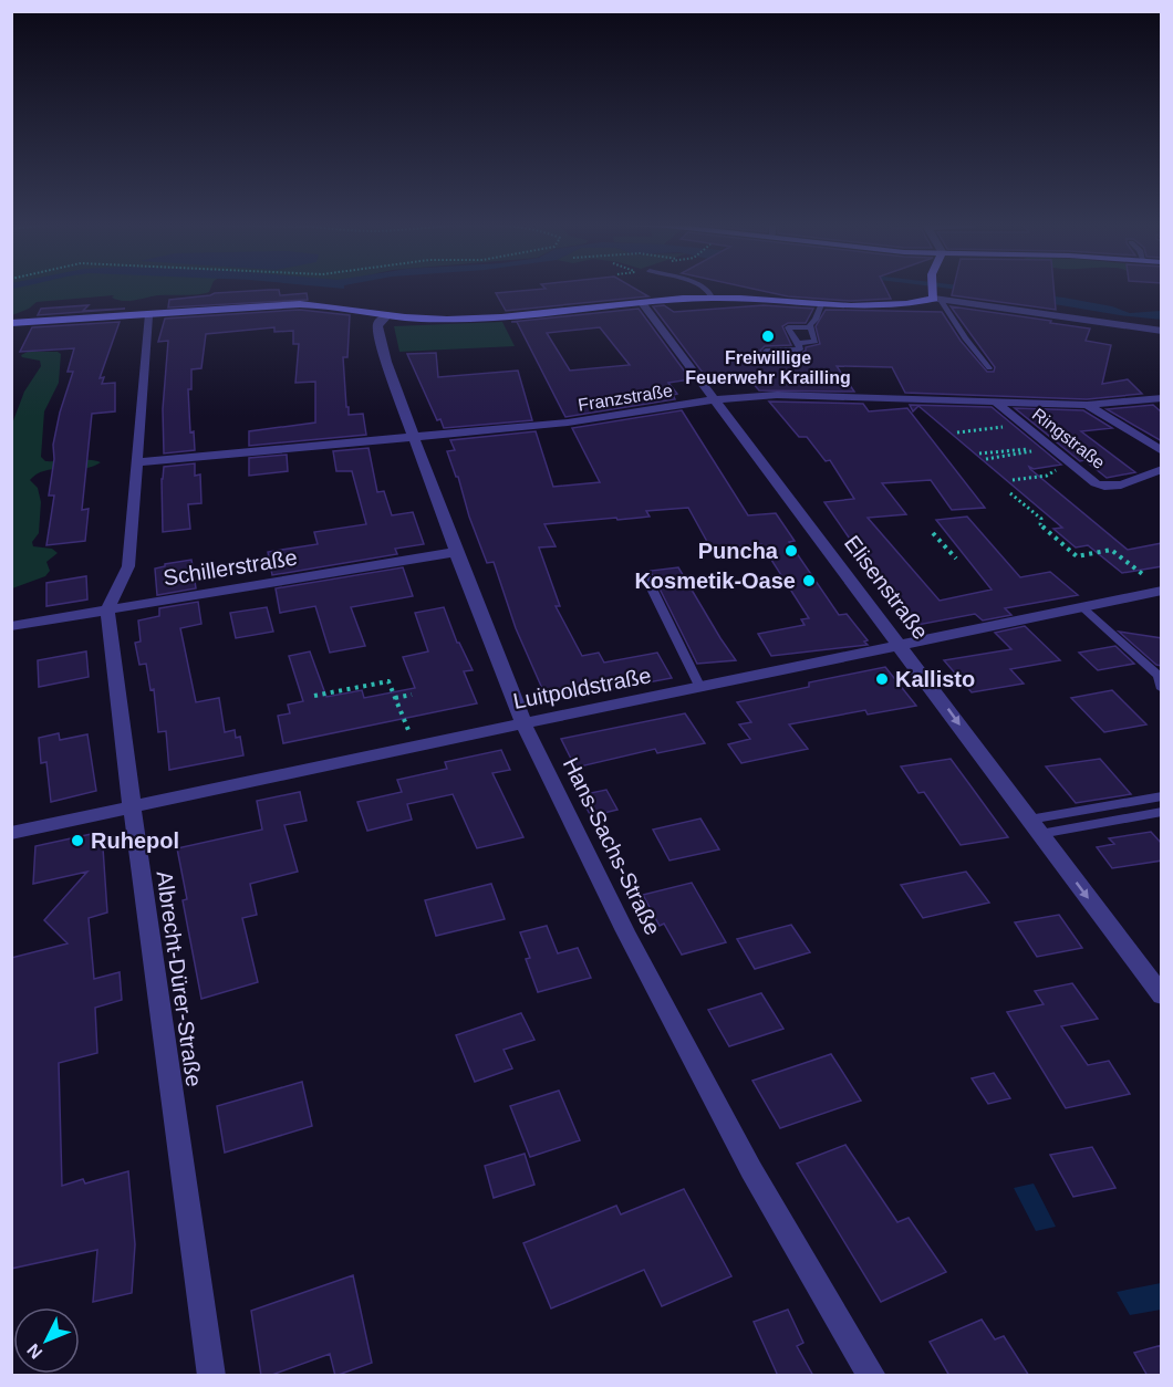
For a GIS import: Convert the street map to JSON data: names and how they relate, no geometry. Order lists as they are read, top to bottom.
{
  "streets": {
    "street": [
      "Franzstraße",
      "Ringstraße",
      "Schillerstraße",
      "Elisenstraße",
      "Luitpoldstraße",
      "Hans-Sachs-Straße",
      "Albrecht-Dürer-Straße"
    ]
  },
  "crossings": [
    ["Franzstraße", "Ringstraße"],
    ["Franzstraße", "Elisenstraße"],
    ["Franzstraße", "Hans-Sachs-Straße"],
    ["Schillerstraße", "Hans-Sachs-Straße"],
    ["Schillerstraße", "Albrecht-Dürer-Straße"],
    ["Elisenstraße", "Luitpoldstraße"],
    ["Luitpoldstraße", "Hans-Sachs-Straße"],
    ["Luitpoldstraße", "Albrecht-Dürer-Straße"]
  ],
  "one_way": ["Elisenstraße"],
  "places": [
    "Freiwillige Feuerwehr Krailling",
    "Puncha",
    "Kosmetik-Oase",
    "Kallisto",
    "Ruhepol"
  ],
  "north": "bottom left"
}
